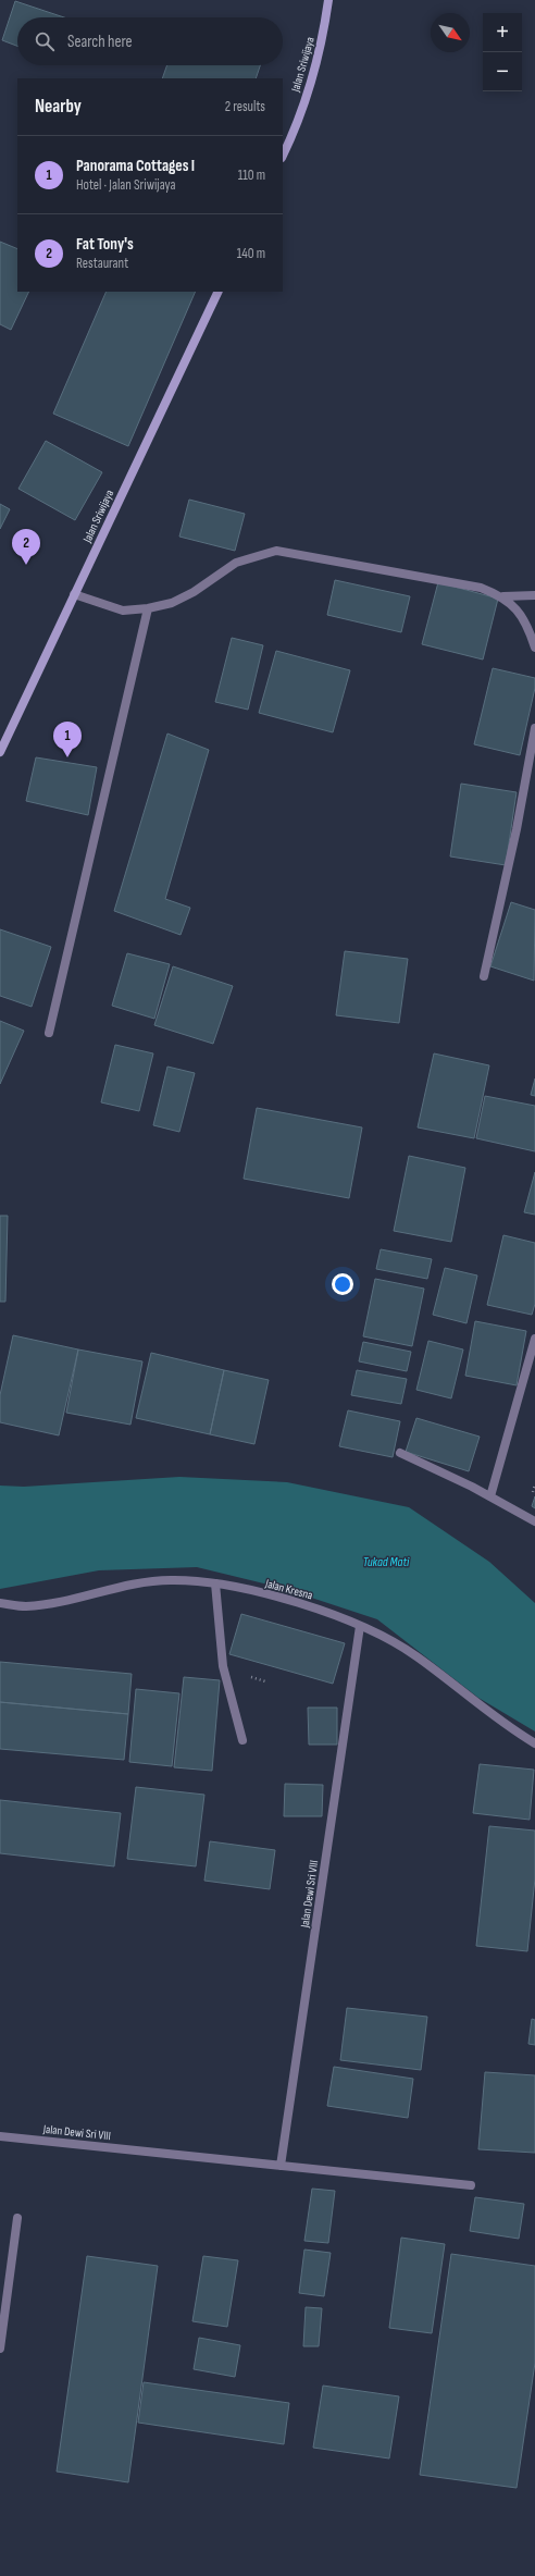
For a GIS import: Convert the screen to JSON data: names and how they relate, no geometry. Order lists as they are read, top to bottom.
{
  "streets": {
    "street": ["Jalan Sriwijaya", "Jalan Kresna", "Jalan Dewi Sri VIII"]
  },
  "crossings": [
    ["Jalan Kresna", "Jalan Dewi Sri VIII"]
  ],
  "water": ["Tukad Mati"],
  "north": "bottom right",
  "page": {
    "map_buttons": ["+", "−"],
    "search": "Search here",
    "heading": ["Nearby", "2 results"],
    "list": [
      {
        "mark": "1",
        "name": "Panorama Cottages I",
        "note": "Hotel · Jalan Sriwijaya",
        "value": "110 m"
      },
      {
        "mark": "2",
        "name": "Fat Tony's",
        "note": "Restaurant",
        "value": "140 m"
      }
    ],
    "pins": ["2", "1"]
  }
}
